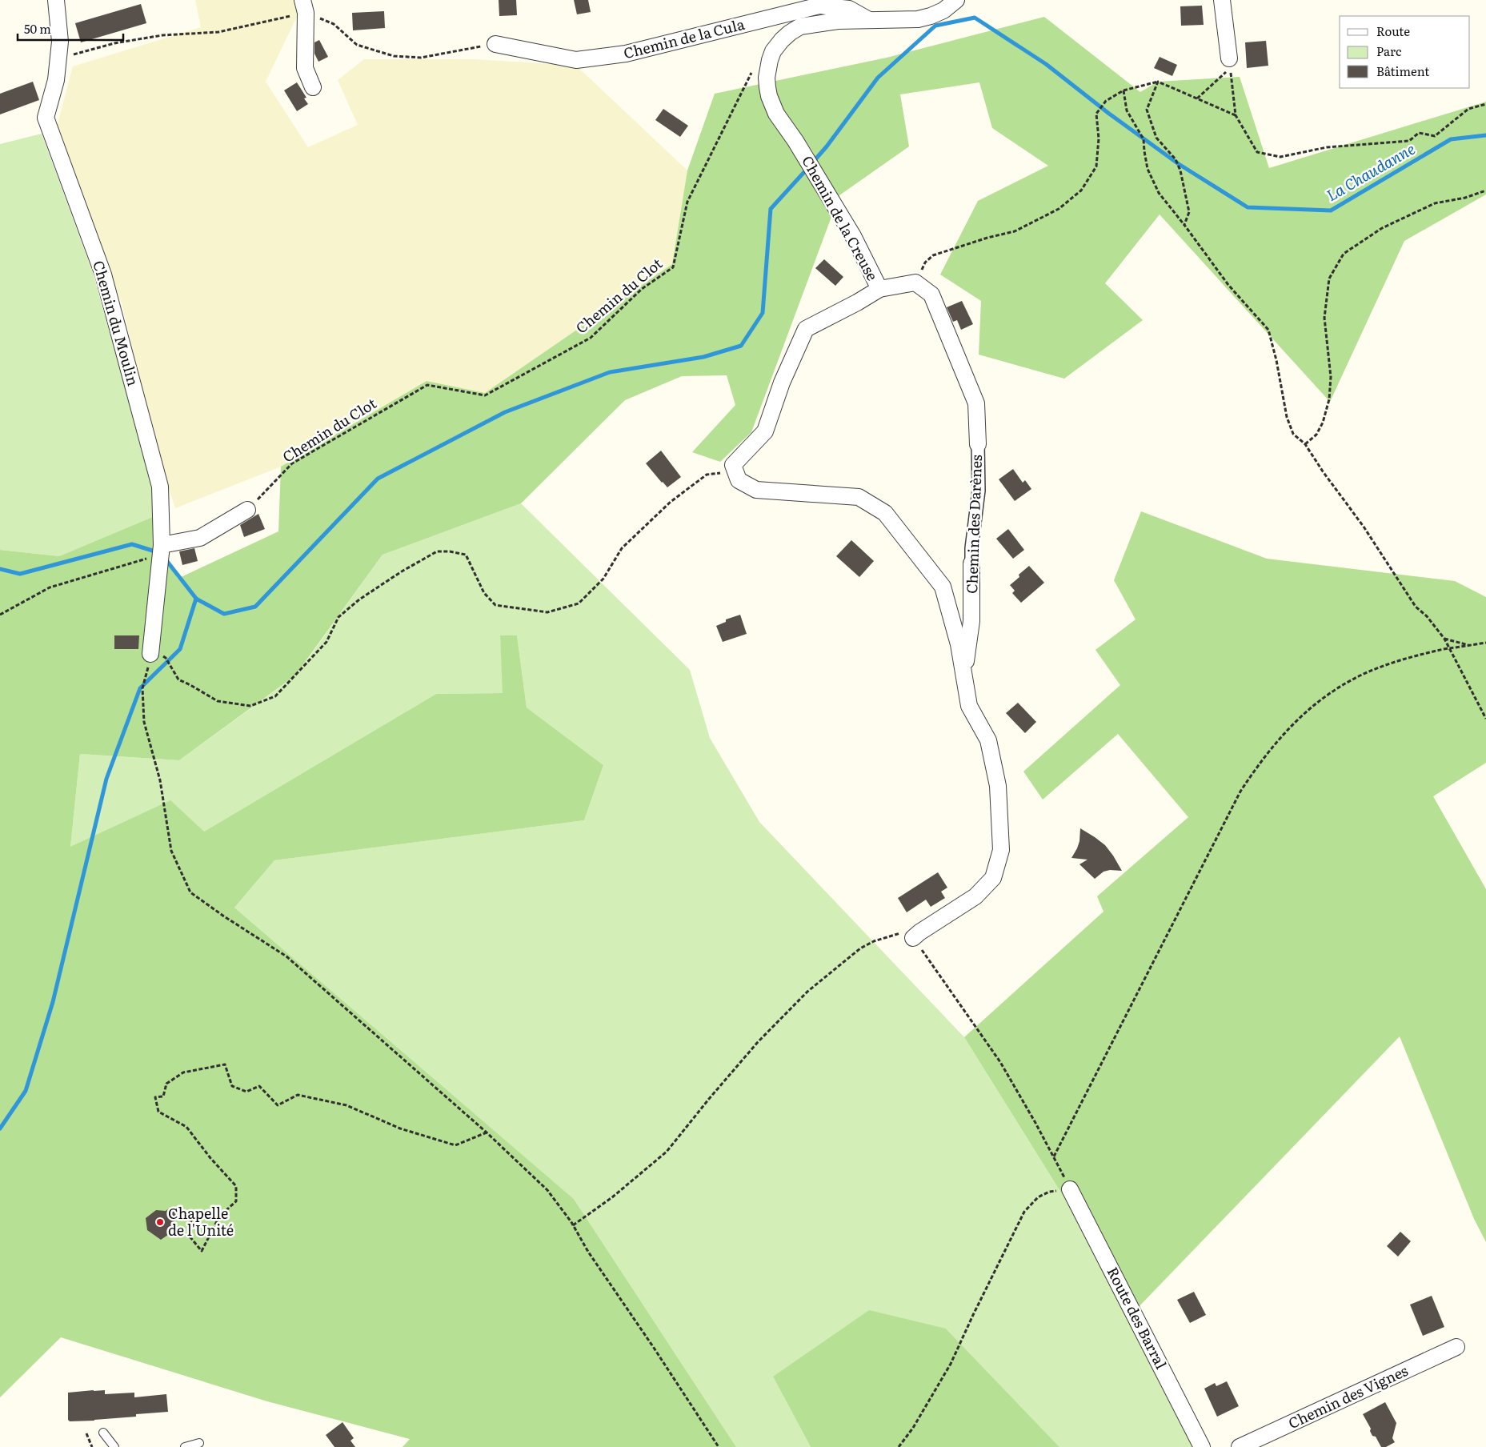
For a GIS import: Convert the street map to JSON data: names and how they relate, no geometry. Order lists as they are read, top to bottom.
{
  "streets": {
    "street": [
      "Chemin de la Cula",
      "Chemin de la Creuse",
      "Chemin du Moulin",
      "Chemin des Darènes",
      "Route des Barral",
      "Chemin des Vignes"
    ],
    "path": ["Chemin du Clot"]
  },
  "crossings": [
    ["Chemin de la Cula", "Chemin de la Creuse"]
  ],
  "water": ["La Chaudanne"],
  "places": ["Chapelle de l'Unité"],
  "legend": ["Route", "Parc", "Bâtiment"],
  "scale_bar": "50 m"
}
